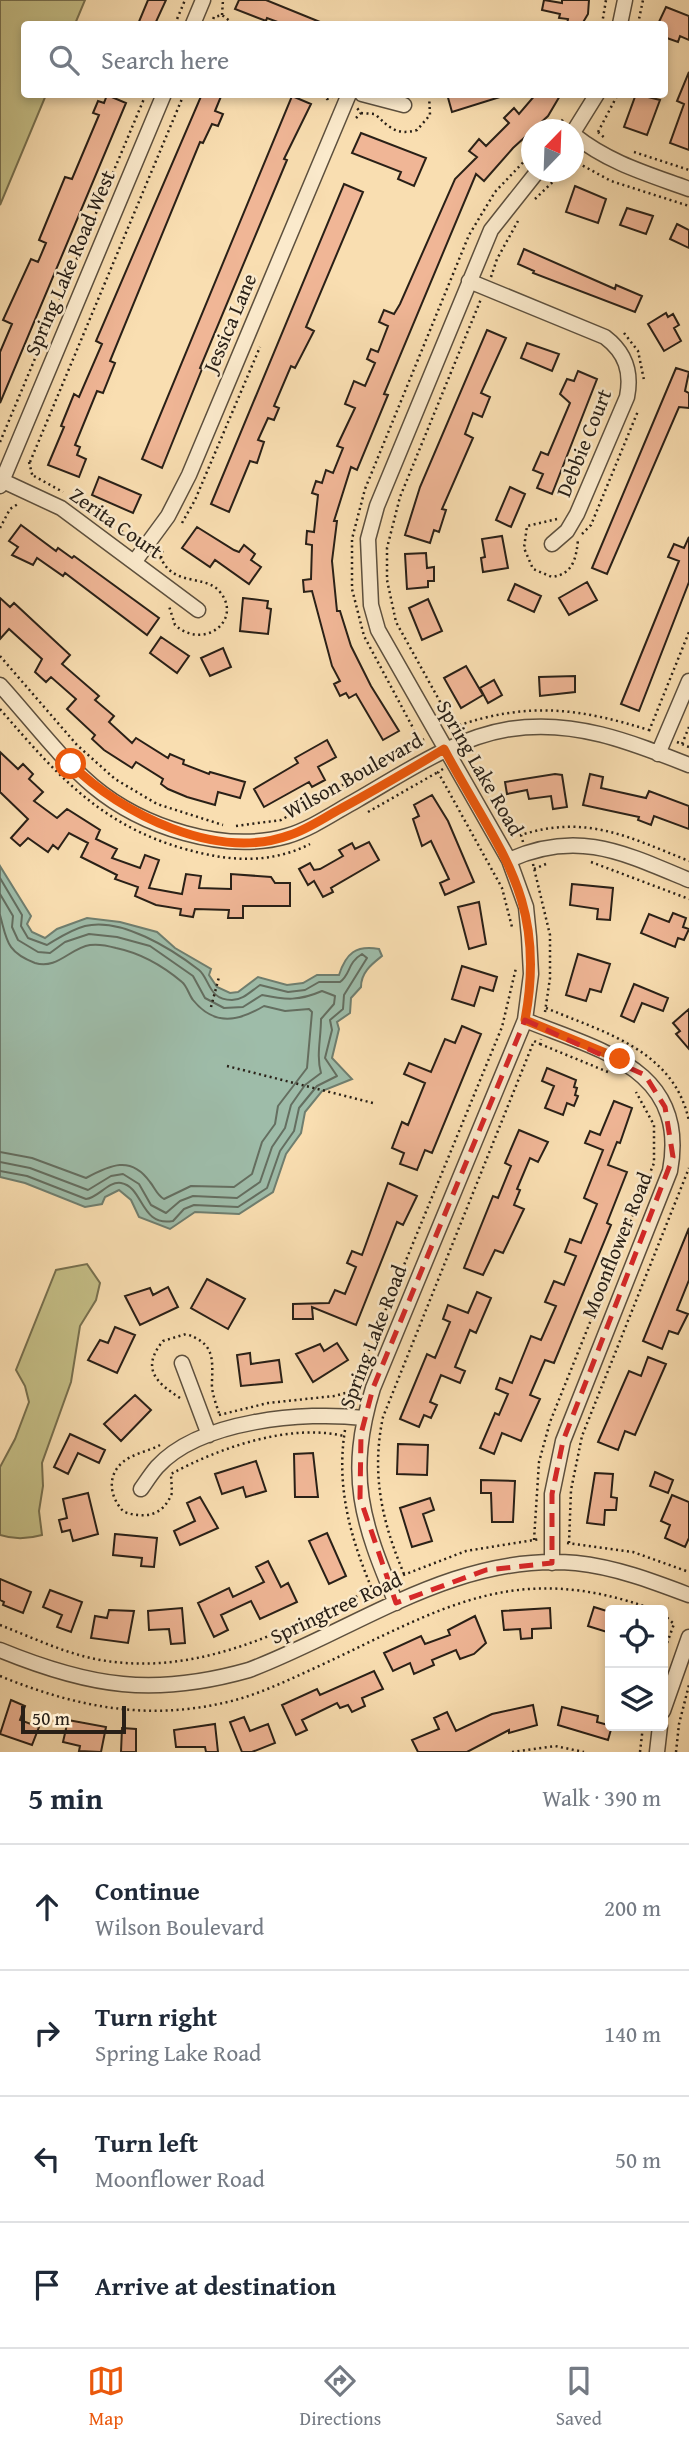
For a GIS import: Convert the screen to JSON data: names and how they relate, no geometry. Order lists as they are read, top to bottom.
{
  "streets": {
    "street": [
      "Spring Lake Road West",
      "Jessica Lane",
      "Debbie Court",
      "Zerita Court",
      "Spring Lake Road",
      "Wilson Boulevard",
      "Moonflower Road",
      "Springtree Road"
    ]
  },
  "crossings": [
    ["Spring Lake Road West", "Zerita Court"],
    ["Jessica Lane", "Zerita Court"],
    ["Debbie Court", "Spring Lake Road"],
    ["Spring Lake Road", "Wilson Boulevard"],
    ["Spring Lake Road", "Moonflower Road"],
    ["Spring Lake Road", "Springtree Road"],
    ["Moonflower Road", "Springtree Road"]
  ],
  "scale_bar": "50 m",
  "north": "top right",
  "page": {
    "search": "Search here",
    "scale": "50 m",
    "heading": ["5 min", "Walk · 390 m"],
    "list": [
      ["Continue", "Wilson Boulevard", "200 m"],
      ["Turn right", "Spring Lake Road", "140 m"],
      ["Turn left", "Moonflower Road", "50 m"],
      "Arrive at destination"
    ],
    "nav": ["Map", "Directions", "Saved"]
  }
}
